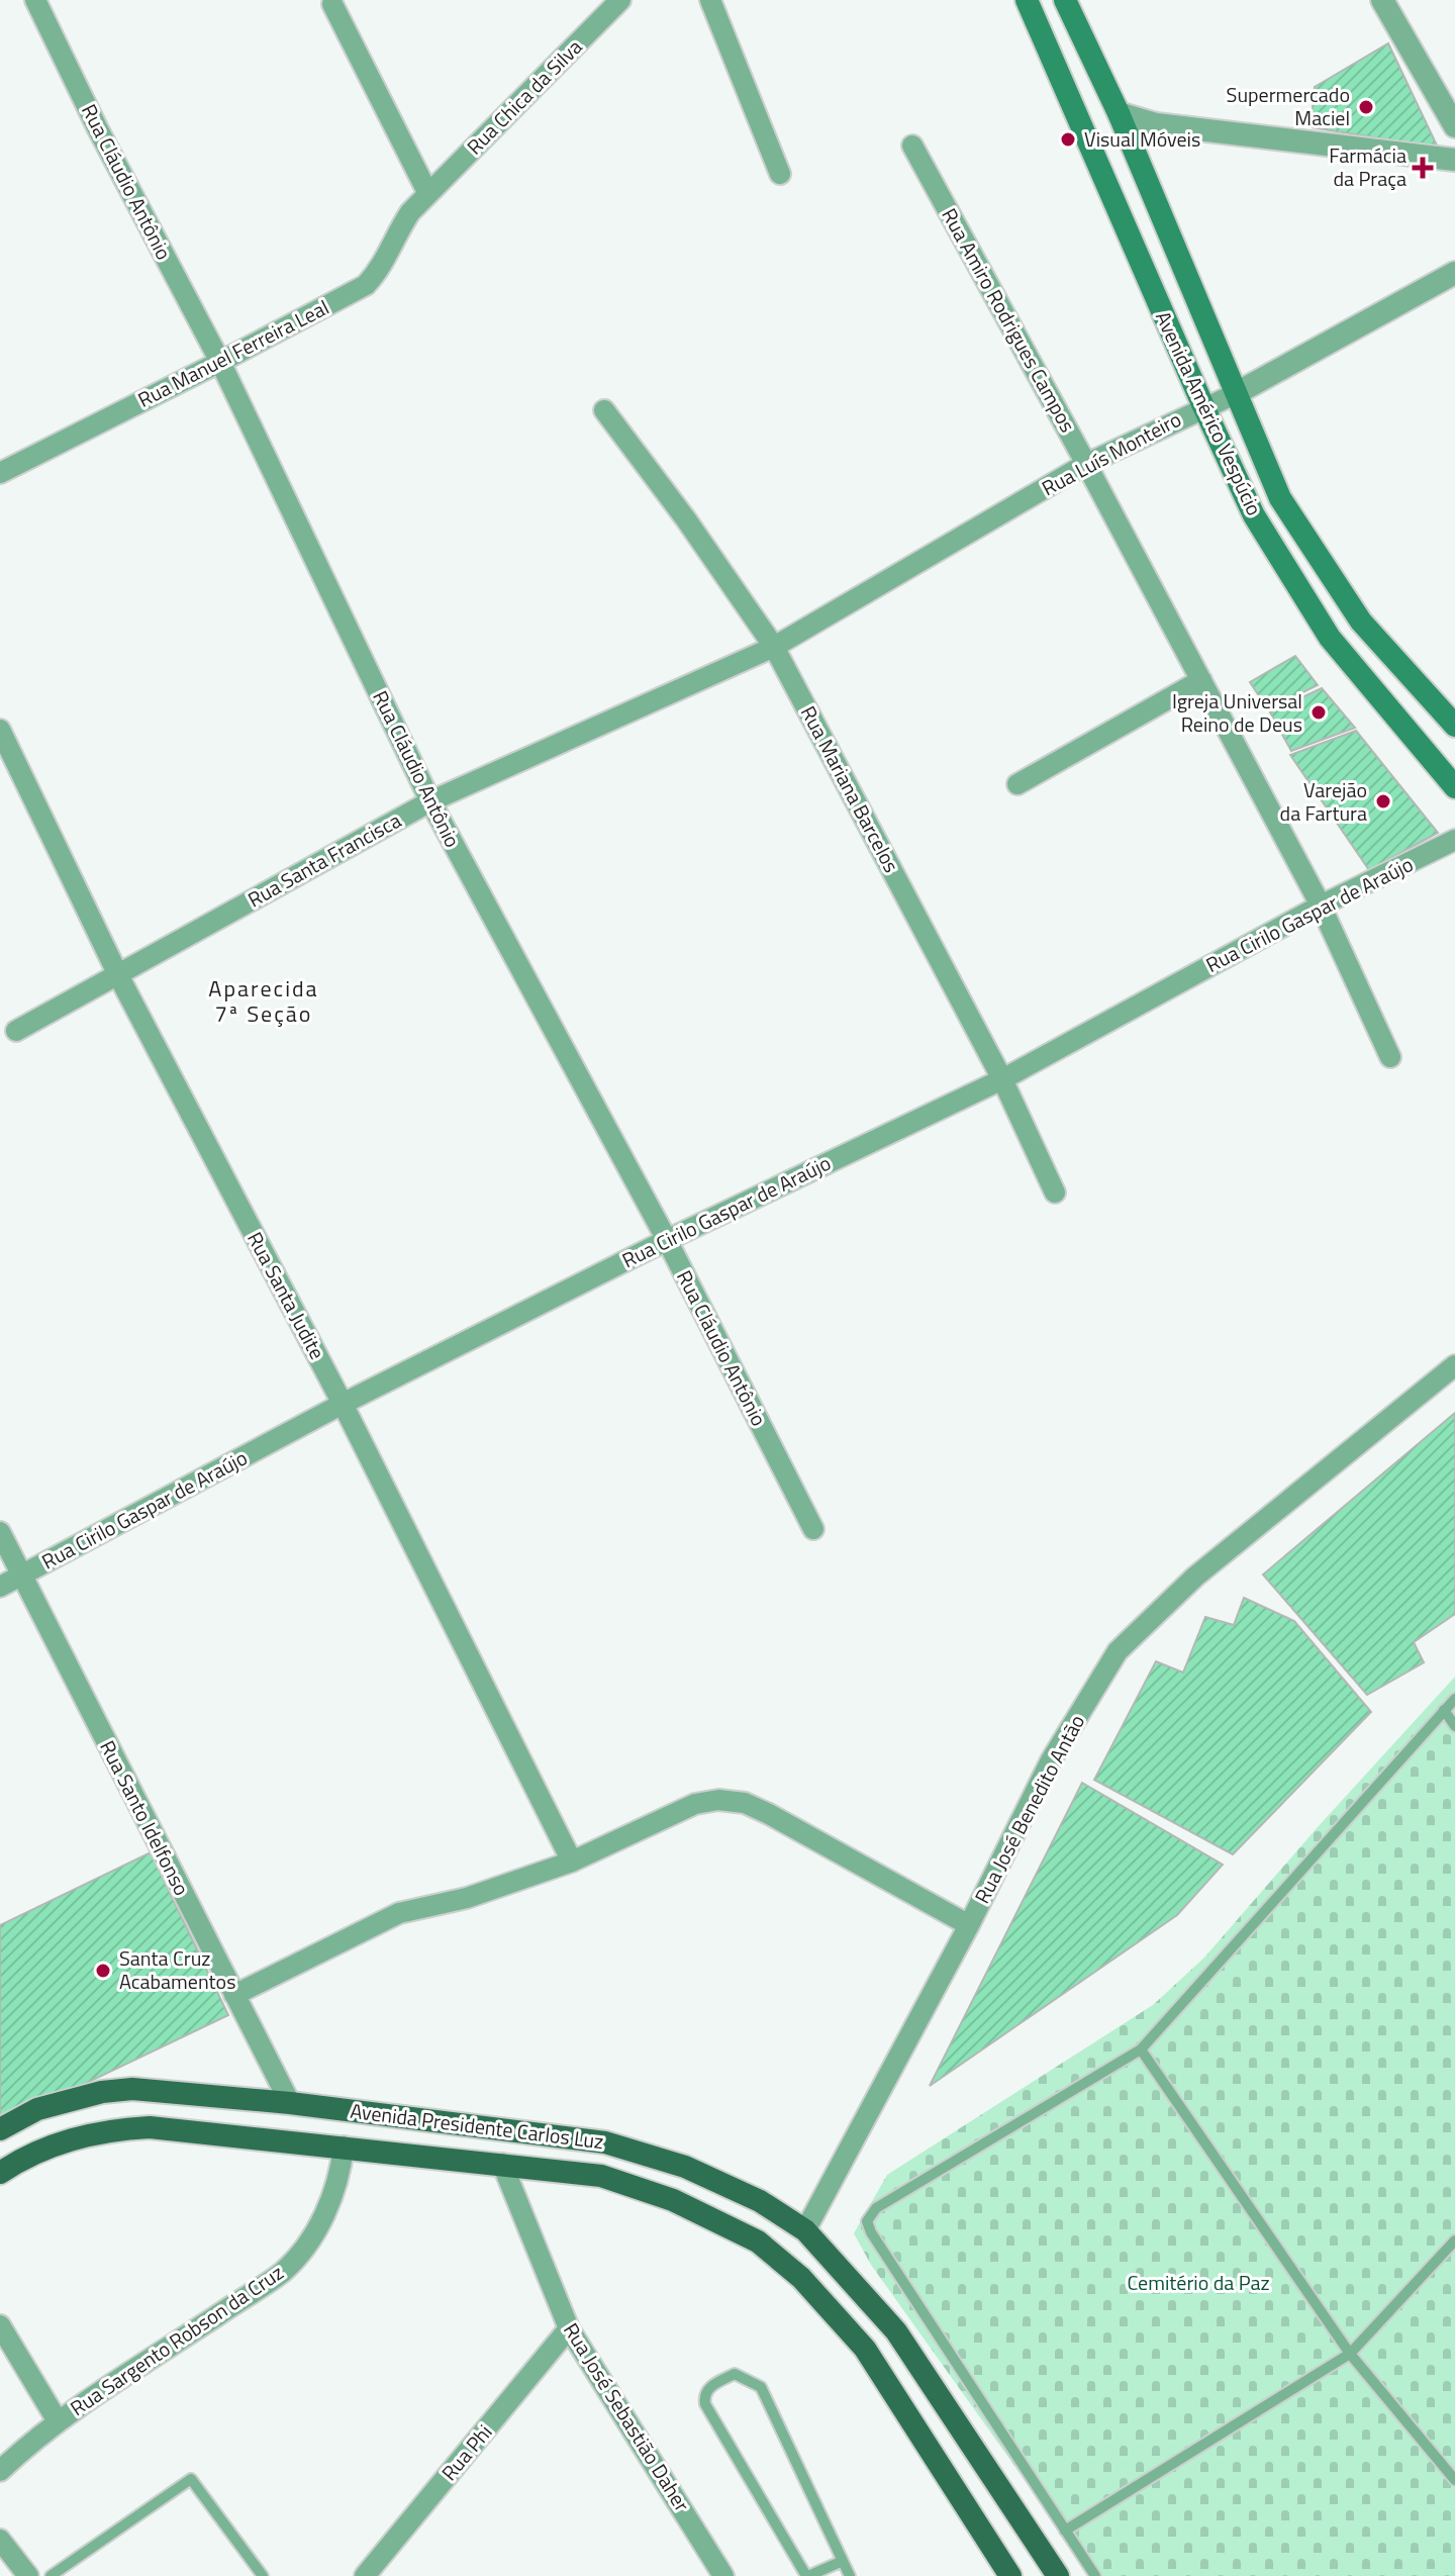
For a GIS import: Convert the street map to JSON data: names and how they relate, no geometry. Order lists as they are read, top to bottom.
{
  "streets": {
    "main road": ["Avenida Américo Vespúcio", "Avenida Presidente Carlos Luz"],
    "street": [
      "Rua Chica da Silva",
      "Rua Cláudio Antônio",
      "Rua Amiro Rodrigues Campos",
      "Rua Manuel Ferreira Leal",
      "Rua Luís Monteiro",
      "Rua Mariana Barcelos",
      "Rua Santa Francisca",
      "Rua Cirilo Gaspar de Araújo",
      "Rua Santa Judite",
      "Rua José Benedito Antão",
      "Rua Santo Idelfonso",
      "Rua Sargento Robson da Cruz",
      "Rua José Sebastião Daher",
      "Rua Phi"
    ]
  },
  "crossings": [
    ["Rua Chica da Silva", "Rua Manuel Ferreira Leal"],
    ["Rua Cláudio Antônio", "Rua Manuel Ferreira Leal"],
    ["Rua Cláudio Antônio", "Rua Santa Francisca"],
    ["Rua Cláudio Antônio", "Rua Cirilo Gaspar de Araújo"],
    ["Rua Amiro Rodrigues Campos", "Rua Luís Monteiro"],
    ["Rua Amiro Rodrigues Campos", "Rua Cirilo Gaspar de Araújo"],
    ["Avenida Américo Vespúcio", "Rua Luís Monteiro"],
    ["Rua Luís Monteiro", "Rua Mariana Barcelos"],
    ["Rua Luís Monteiro", "Rua Santa Francisca"],
    ["Rua Mariana Barcelos", "Rua Santa Francisca"],
    ["Rua Mariana Barcelos", "Rua Cirilo Gaspar de Araújo"],
    ["Rua Santa Francisca", "Rua Santa Judite"],
    ["Rua Cirilo Gaspar de Araújo", "Rua Santa Judite"],
    ["Rua Cirilo Gaspar de Araújo", "Rua Santo Idelfonso"],
    ["Rua José Benedito Antão", "Avenida Presidente Carlos Luz"],
    ["Rua Santo Idelfonso", "Avenida Presidente Carlos Luz"],
    ["Avenida Presidente Carlos Luz", "Rua Sargento Robson da Cruz"],
    ["Avenida Presidente Carlos Luz", "Rua José Sebastião Daher"],
    ["Rua José Sebastião Daher", "Rua Phi"]
  ],
  "districts": ["Aparecida 7ª Seção"],
  "parks": ["Cemitério da Paz"],
  "places": {
    "other": [
      "Supermercado Maciel",
      "Visual Móveis",
      "Igreja Universal Reino de Deus",
      "Varejão da Fartura",
      "Santa Cruz Acabamentos"
    ],
    "health": ["Farmácia da Praça"]
  }
}
